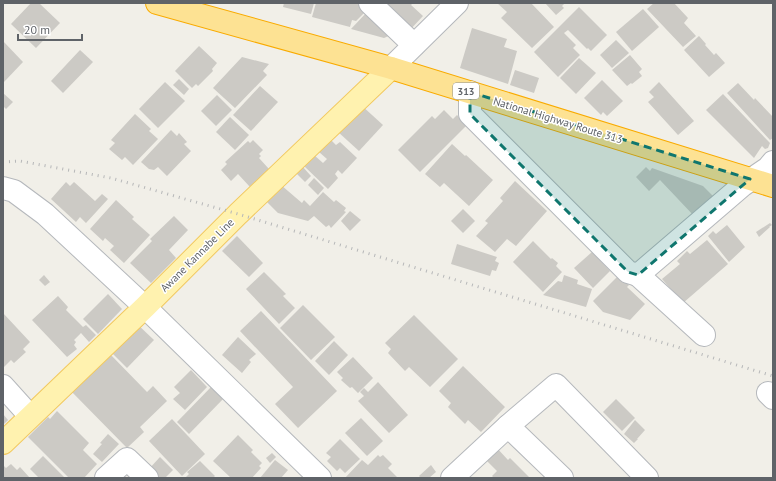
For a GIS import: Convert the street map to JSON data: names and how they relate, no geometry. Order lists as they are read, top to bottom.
{
  "streets": {
    "highway": ["313", "National Highway Route 313"],
    "main road": ["Awane Kannabe Line"]
  },
  "crossings": [
    ["National Highway Route 313", "Awane Kannabe Line"]
  ],
  "scale_bar": "20 m"
}
